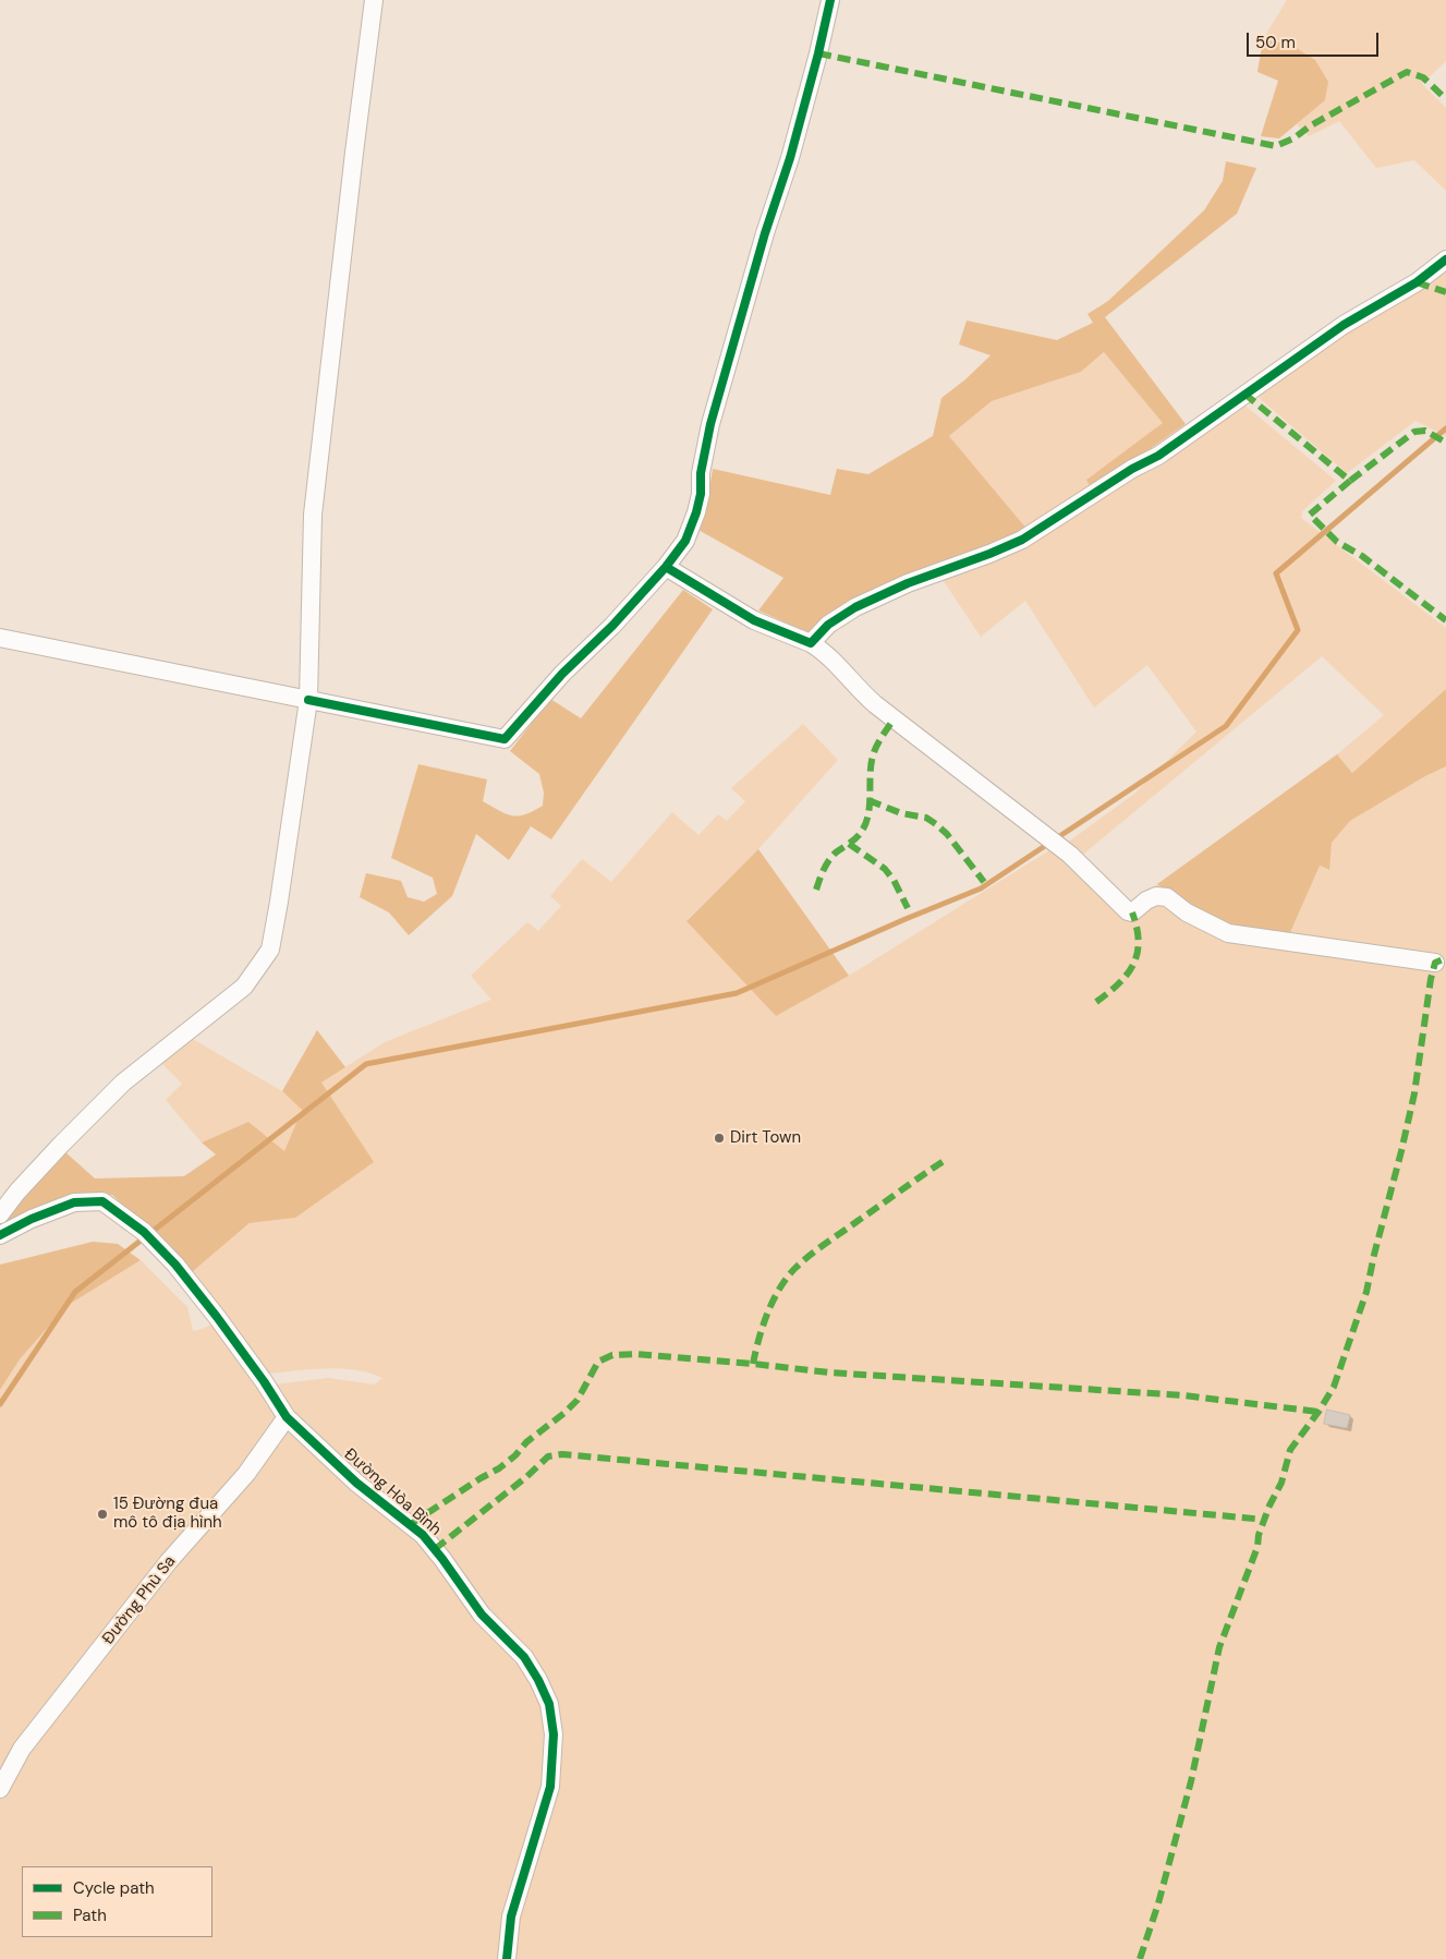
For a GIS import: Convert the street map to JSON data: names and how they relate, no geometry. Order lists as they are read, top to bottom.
{
  "streets": {
    "street": ["Đường Hòa Bình", "Đường Phù Sa"]
  },
  "crossings": [
    ["Đường Hòa Bình", "Đường Phù Sa"]
  ],
  "places": ["Dirt Town", "15 Đường đua mô tô địa hình"],
  "legend": ["Cycle path", "Path"],
  "scale_bar": "50 m"
}
